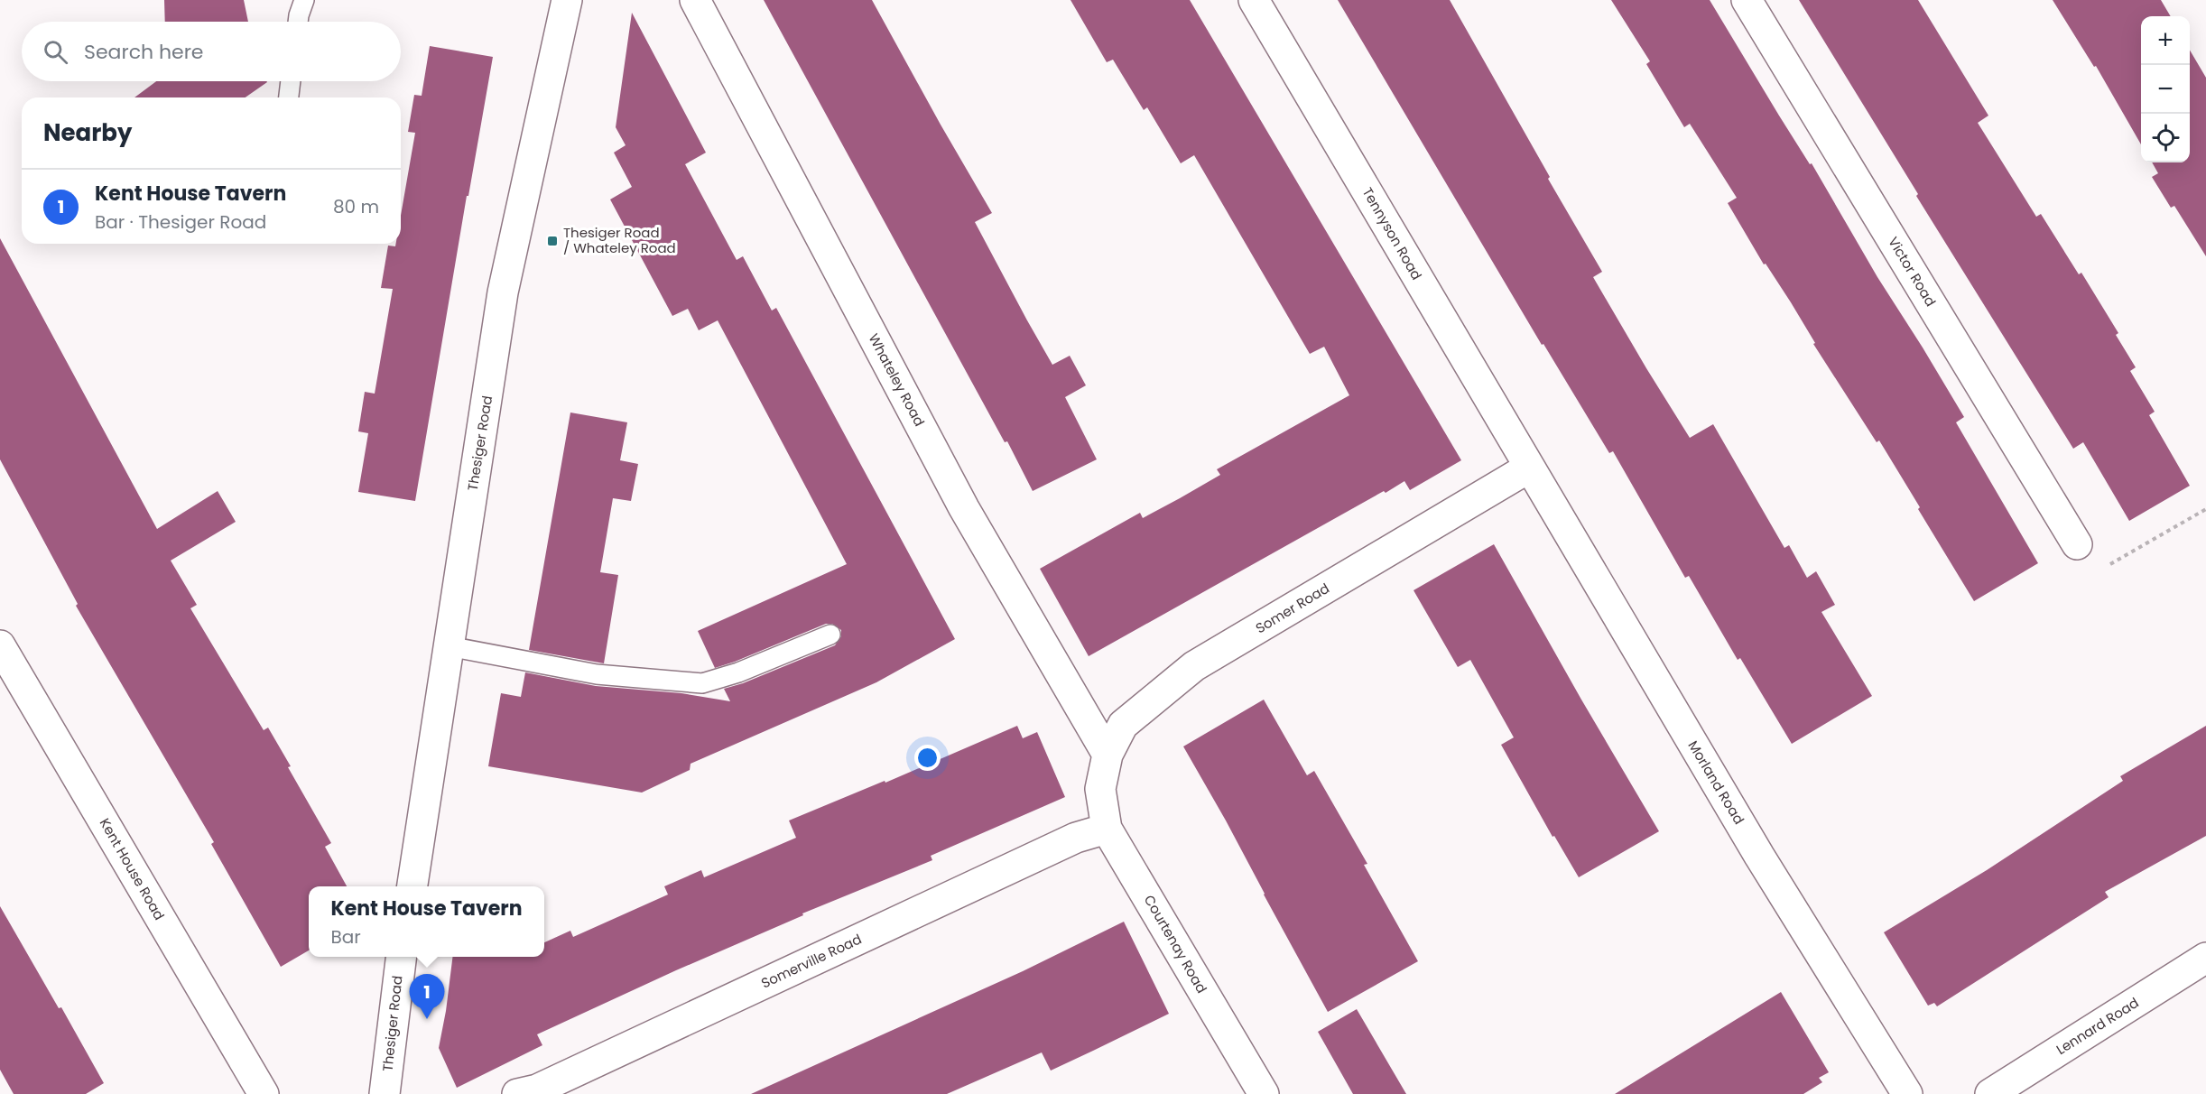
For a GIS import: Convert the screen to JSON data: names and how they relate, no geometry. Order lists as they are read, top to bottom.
{
  "streets": {
    "street": [
      "Tennyson Road",
      "Victor Road",
      "Whateley Road",
      "Thesiger Road",
      "Somer Road",
      "Morland Road",
      "Kent House Road",
      "Courtenay Road",
      "Somerville Road",
      "Lennard Road"
    ]
  },
  "crossings": [
    ["Tennyson Road", "Somer Road"],
    ["Tennyson Road", "Morland Road"],
    ["Whateley Road", "Somer Road"],
    ["Somer Road", "Morland Road"],
    ["Somer Road", "Courtenay Road"],
    ["Courtenay Road", "Somerville Road"]
  ],
  "places": {
    "transit": ["Thesiger Road / Whateley Road"]
  },
  "page": {
    "map_buttons": ["+", "−"],
    "search": "Search here",
    "heading": "Nearby",
    "list": [
      {
        "mark": "1",
        "name": "Kent House Tavern",
        "note": "Bar · Thesiger Road",
        "value": "80 m"
      }
    ],
    "popup": ["Kent House Tavern", "Bar"],
    "pins": "1"
  }
}
